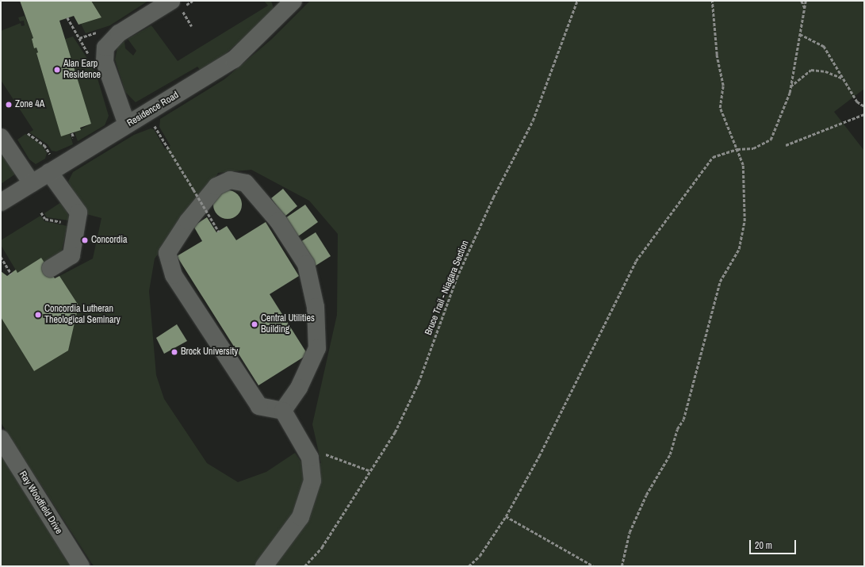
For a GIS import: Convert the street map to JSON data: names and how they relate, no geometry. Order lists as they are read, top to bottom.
{
  "streets": {
    "street": ["Residence Road", "Ray Woodfield Drive"],
    "path": ["Bruce Trail - Niagara Section"]
  },
  "places": [
    "Alan Earp Residence",
    "Zone 4A",
    "Concordia",
    "Concordia Lutheran Theological Seminary",
    "Central Utilities Building",
    "Brock University"
  ],
  "scale_bar": "20 m"
}
